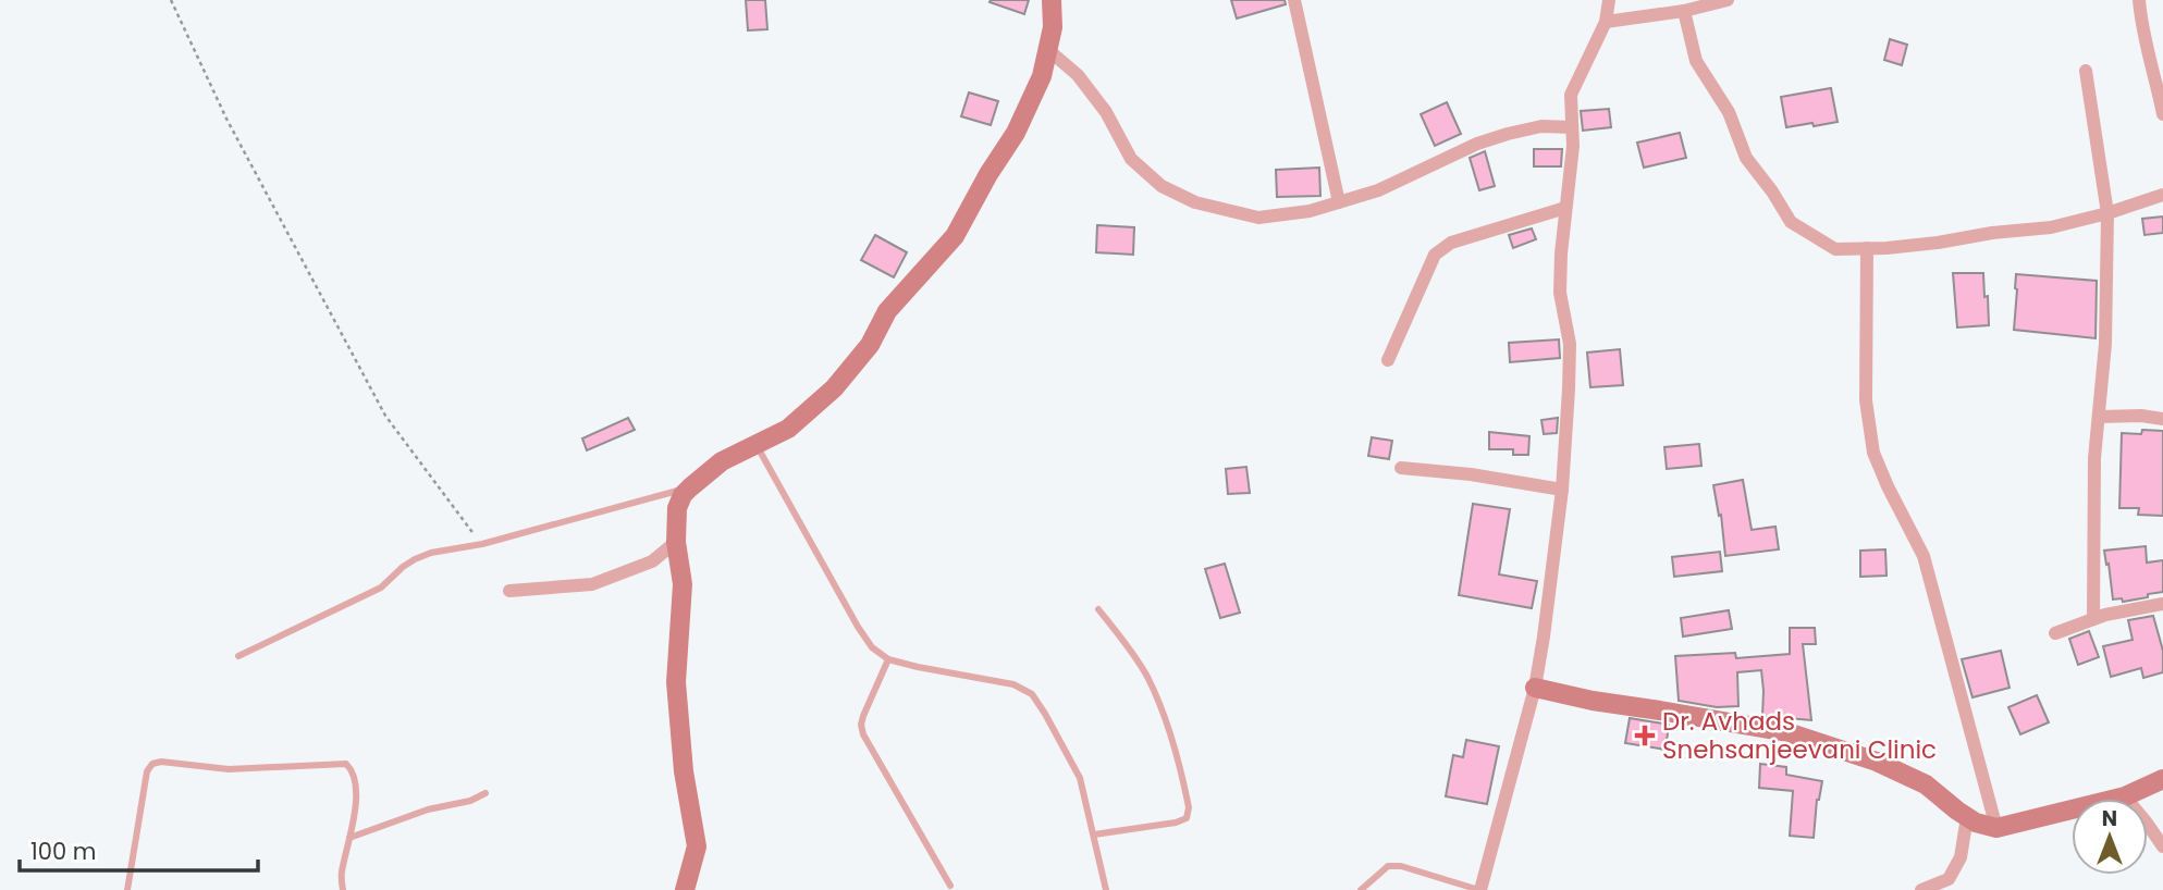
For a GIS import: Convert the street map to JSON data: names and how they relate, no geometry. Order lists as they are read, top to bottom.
{
  "places": {
    "health": ["Dr. Avhads Snehsanjeevani Clinic"]
  },
  "scale_bar": "100 m",
  "north": "top"
}
